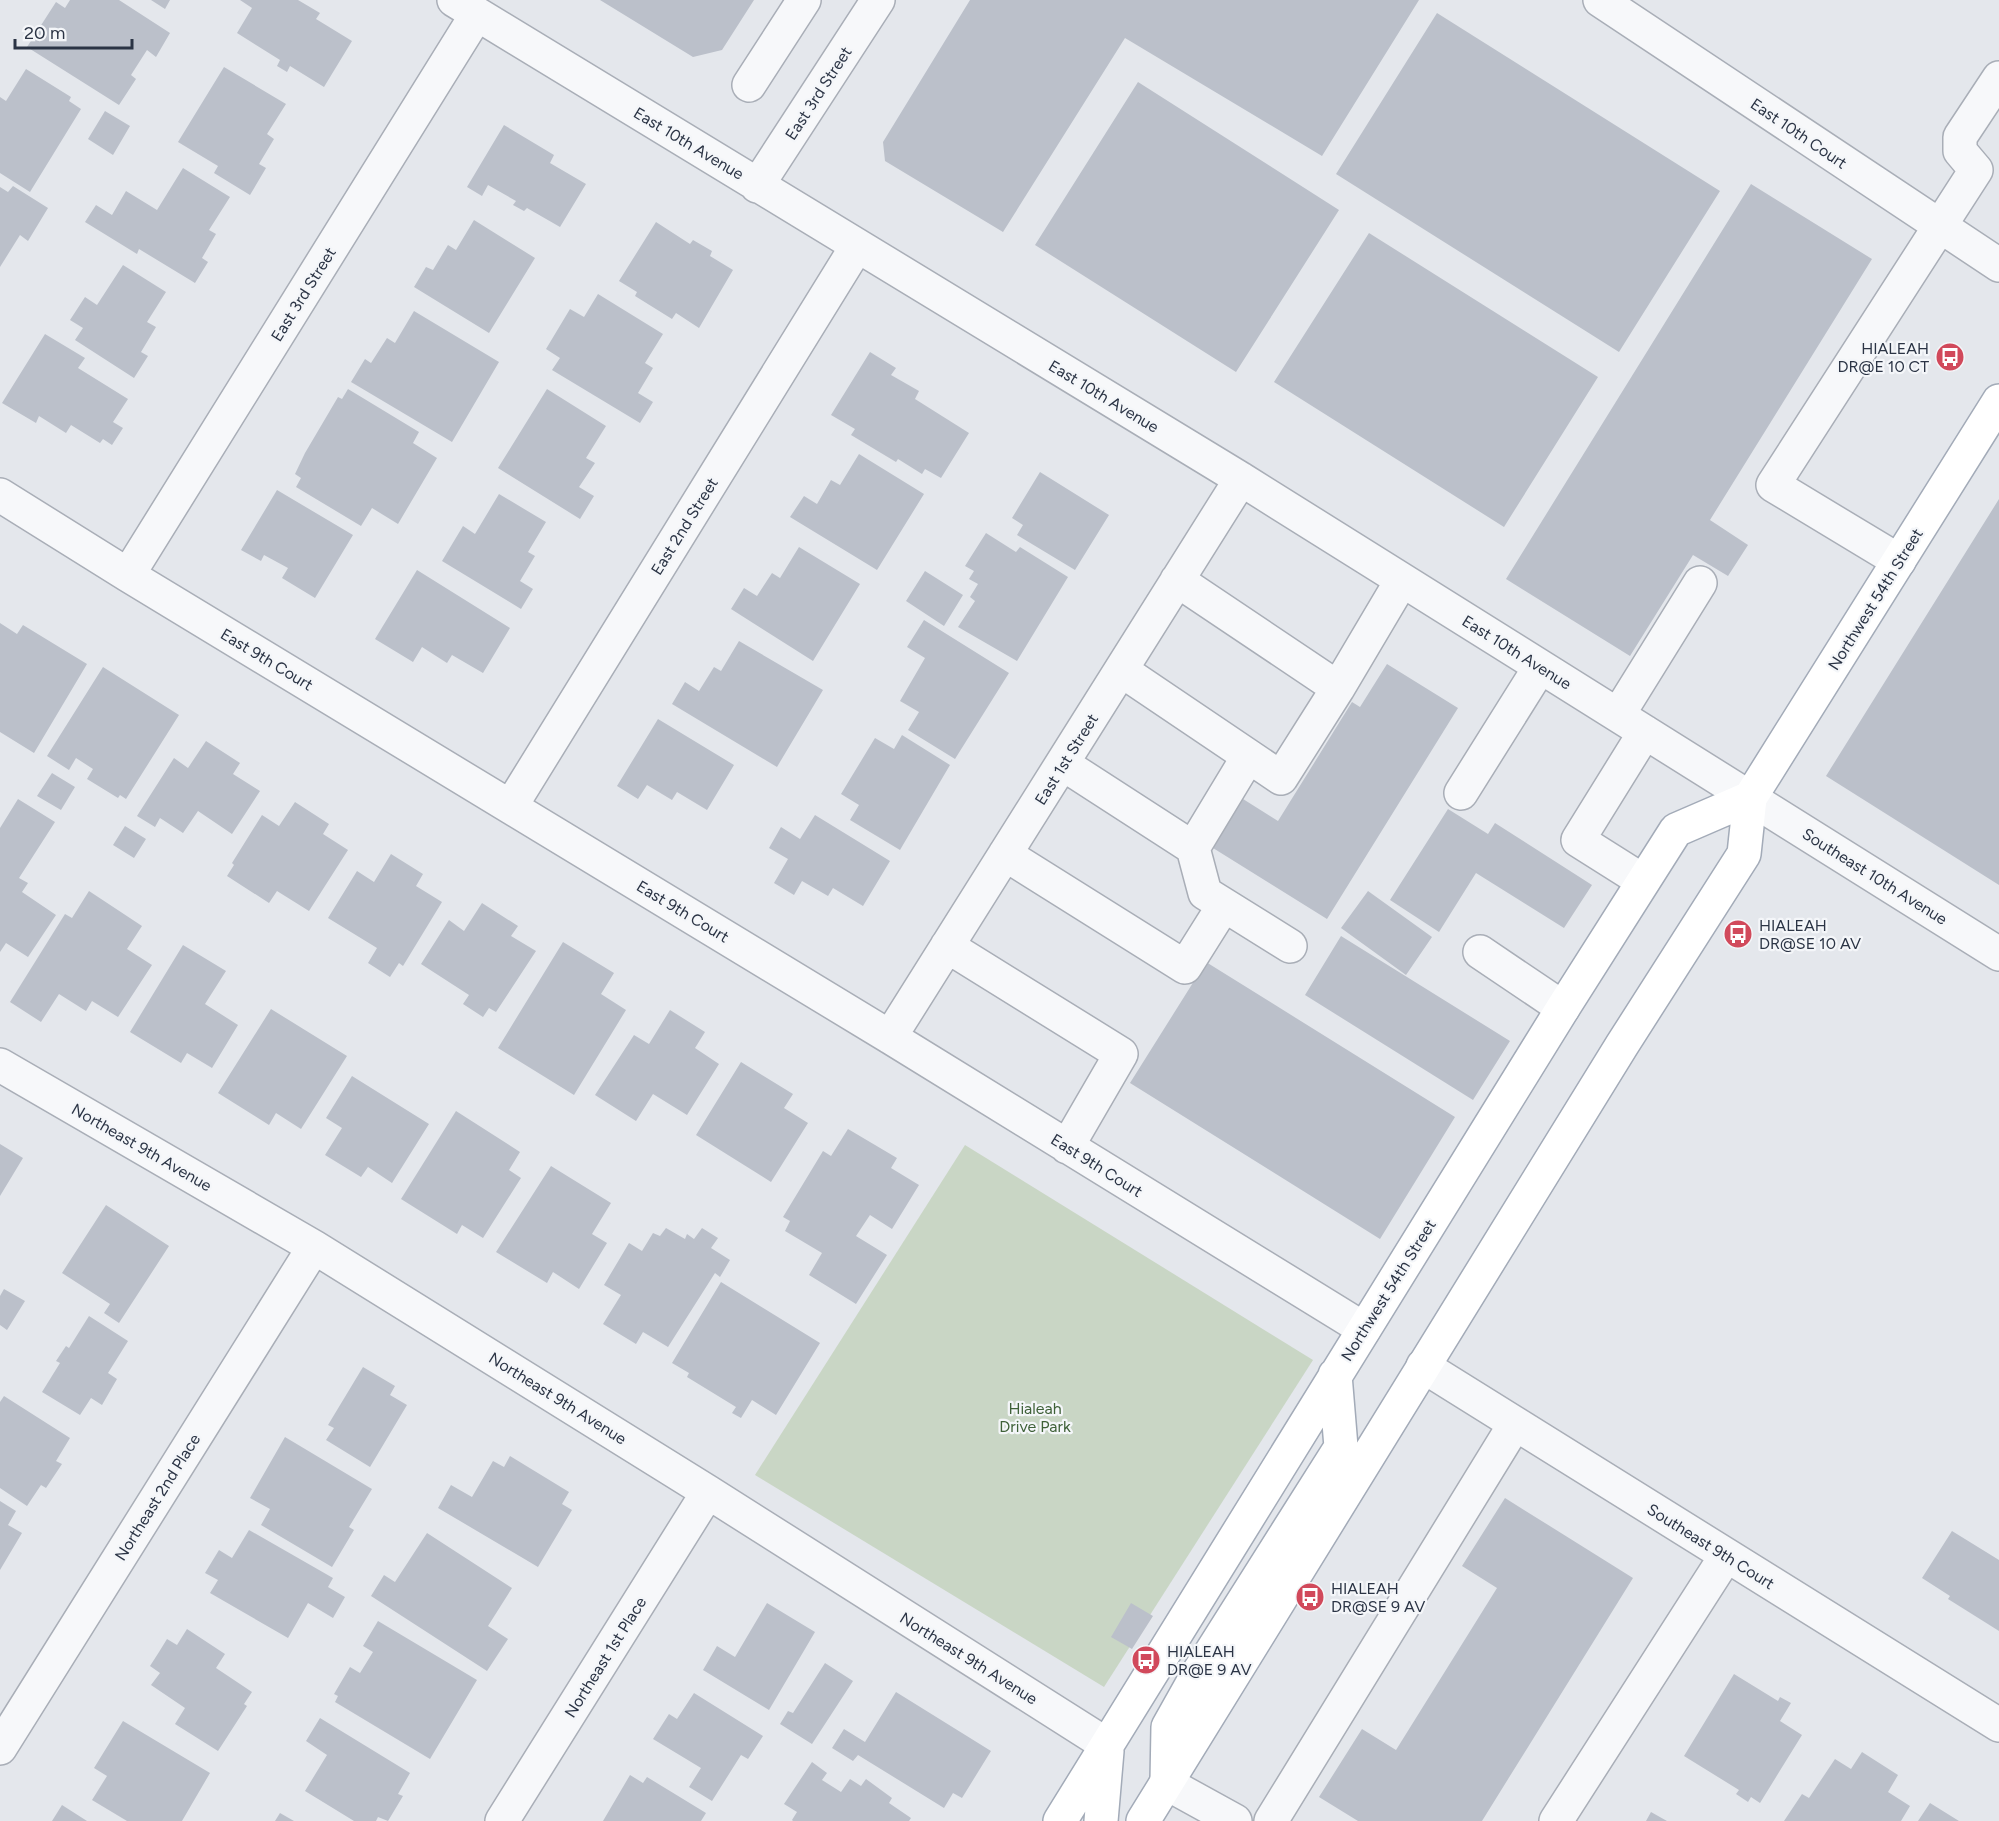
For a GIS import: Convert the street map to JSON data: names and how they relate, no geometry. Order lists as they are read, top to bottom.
{
  "streets": {
    "main road": ["Northwest 54th Street"],
    "street": [
      "East 3rd Street",
      "East 10th Court",
      "East 10th Avenue",
      "East 2nd Street",
      "East 9th Court",
      "East 1st Street",
      "Southeast 10th Avenue",
      "Northeast 9th Avenue",
      "Northeast 2nd Place",
      "Southeast 9th Court",
      "Northeast 1st Place"
    ]
  },
  "crossings": [
    ["East 3rd Street", "East 10th Avenue"],
    ["East 3rd Street", "East 9th Court"],
    ["East 10th Avenue", "East 2nd Street"],
    ["East 10th Avenue", "Northwest 54th Street"],
    ["East 10th Avenue", "East 1st Street"],
    ["East 10th Avenue", "Southeast 10th Avenue"],
    ["East 2nd Street", "East 9th Court"],
    ["Northwest 54th Street", "East 9th Court"],
    ["Northwest 54th Street", "Southeast 10th Avenue"],
    ["Northwest 54th Street", "Northeast 9th Avenue"],
    ["Northwest 54th Street", "Southeast 9th Court"],
    ["East 9th Court", "East 1st Street"],
    ["Northeast 9th Avenue", "Northeast 2nd Place"],
    ["Northeast 9th Avenue", "Northeast 1st Place"]
  ],
  "parks": ["Hialeah Drive Park"],
  "places": {
    "bus stop": [
      "HIALEAH DR@E 10 CT",
      "HIALEAH DR@SE 10 AV",
      "HIALEAH DR@SE 9 AV",
      "HIALEAH DR@E 9 AV"
    ]
  },
  "scale_bar": "20 m"
}
